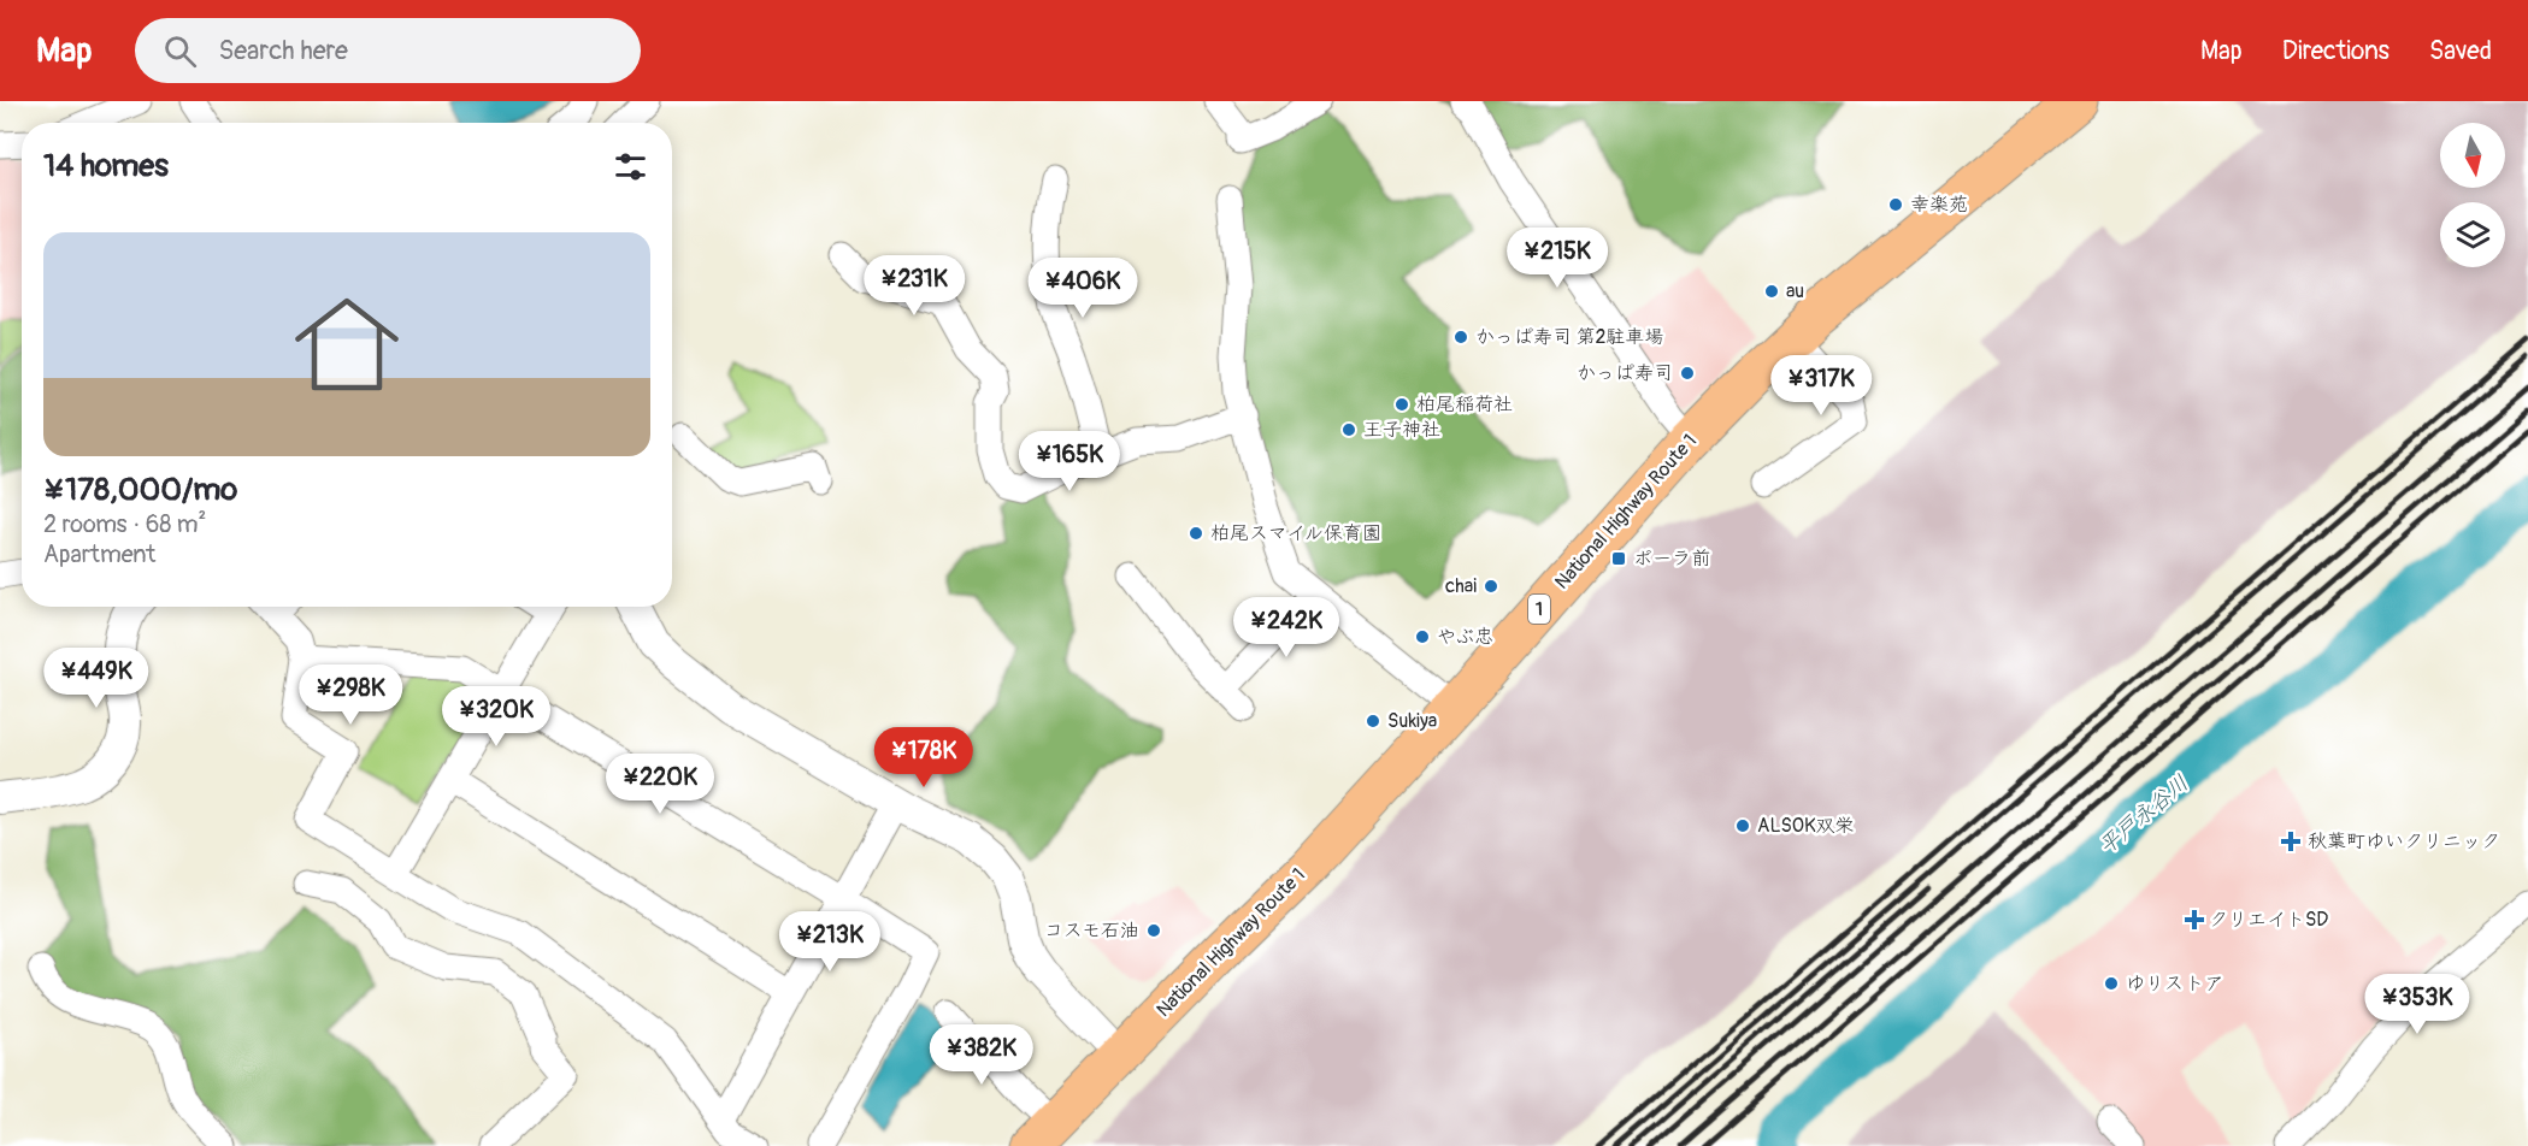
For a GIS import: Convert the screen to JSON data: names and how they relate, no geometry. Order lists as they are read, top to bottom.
{
  "streets": {
    "highway": ["National Highway Route 1", "1"]
  },
  "water": ["平戸永谷川"],
  "places": {
    "other": [
      "幸楽苑",
      "au",
      "かっぱ寿司 第2駐車場",
      "かっぱ寿司",
      "柏尾稲荷社",
      "王子神社",
      "柏尾スマイル保育園",
      "chai",
      "やぶ忠",
      "Sukiya",
      "ALSOK双栄",
      "コスモ石油",
      "ゆりストア"
    ],
    "transit": ["ポーラ前"],
    "health": ["秋葉町ゆいクリニック", "クリエイトSD"]
  },
  "north": "bottom",
  "page": {
    "header": "Map",
    "search": "Search here",
    "nav": ["Map", "Directions", "Saved"],
    "heading": "14 homes",
    "list": [
      {
        "name": "¥178,000/mo",
        "note": "2 rooms · 68 m² · Apartment"
      }
    ],
    "price": [
      "¥215K",
      "¥231K",
      "¥406K",
      "¥317K",
      "¥165K",
      "¥242K",
      "¥449K",
      "¥298K",
      "¥320K",
      "¥178K",
      "¥220K",
      "¥213K",
      "¥353K",
      "¥382K"
    ]
  }
}
